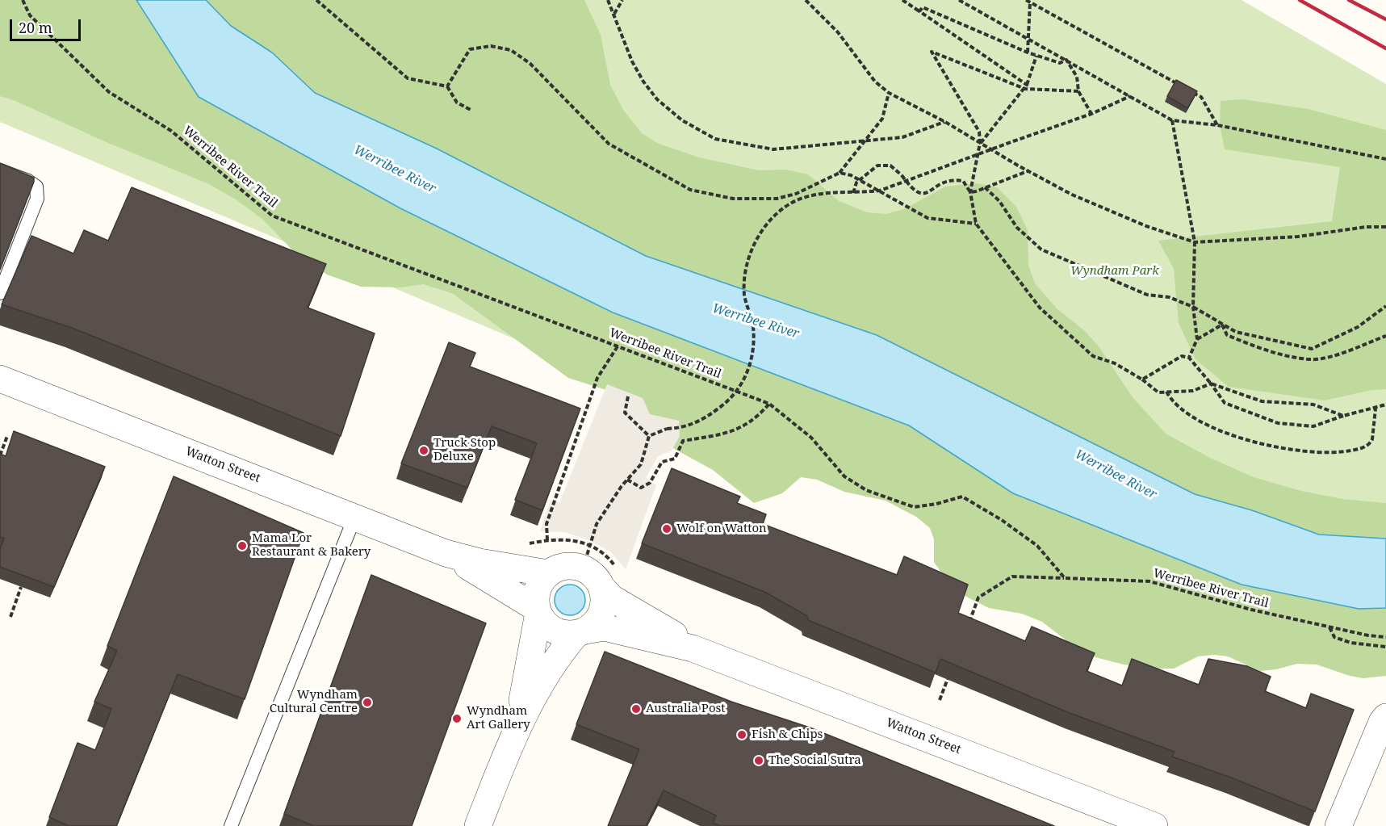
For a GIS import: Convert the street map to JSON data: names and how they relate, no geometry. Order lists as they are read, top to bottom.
{
  "streets": {
    "street": ["Watton Street"],
    "path": ["Werribee River Trail"]
  },
  "water": ["Werribee River"],
  "parks": ["Wyndham Park"],
  "places": [
    "Truck Stop Deluxe",
    "Wolf on Watton",
    "Mama Lor Restaurant & Bakery",
    "Wyndham Cultural Centre",
    "Australia Post",
    "Wyndham Art Gallery",
    "Fish & Chips",
    "The Social Sutra"
  ],
  "scale_bar": "20 m"
}
